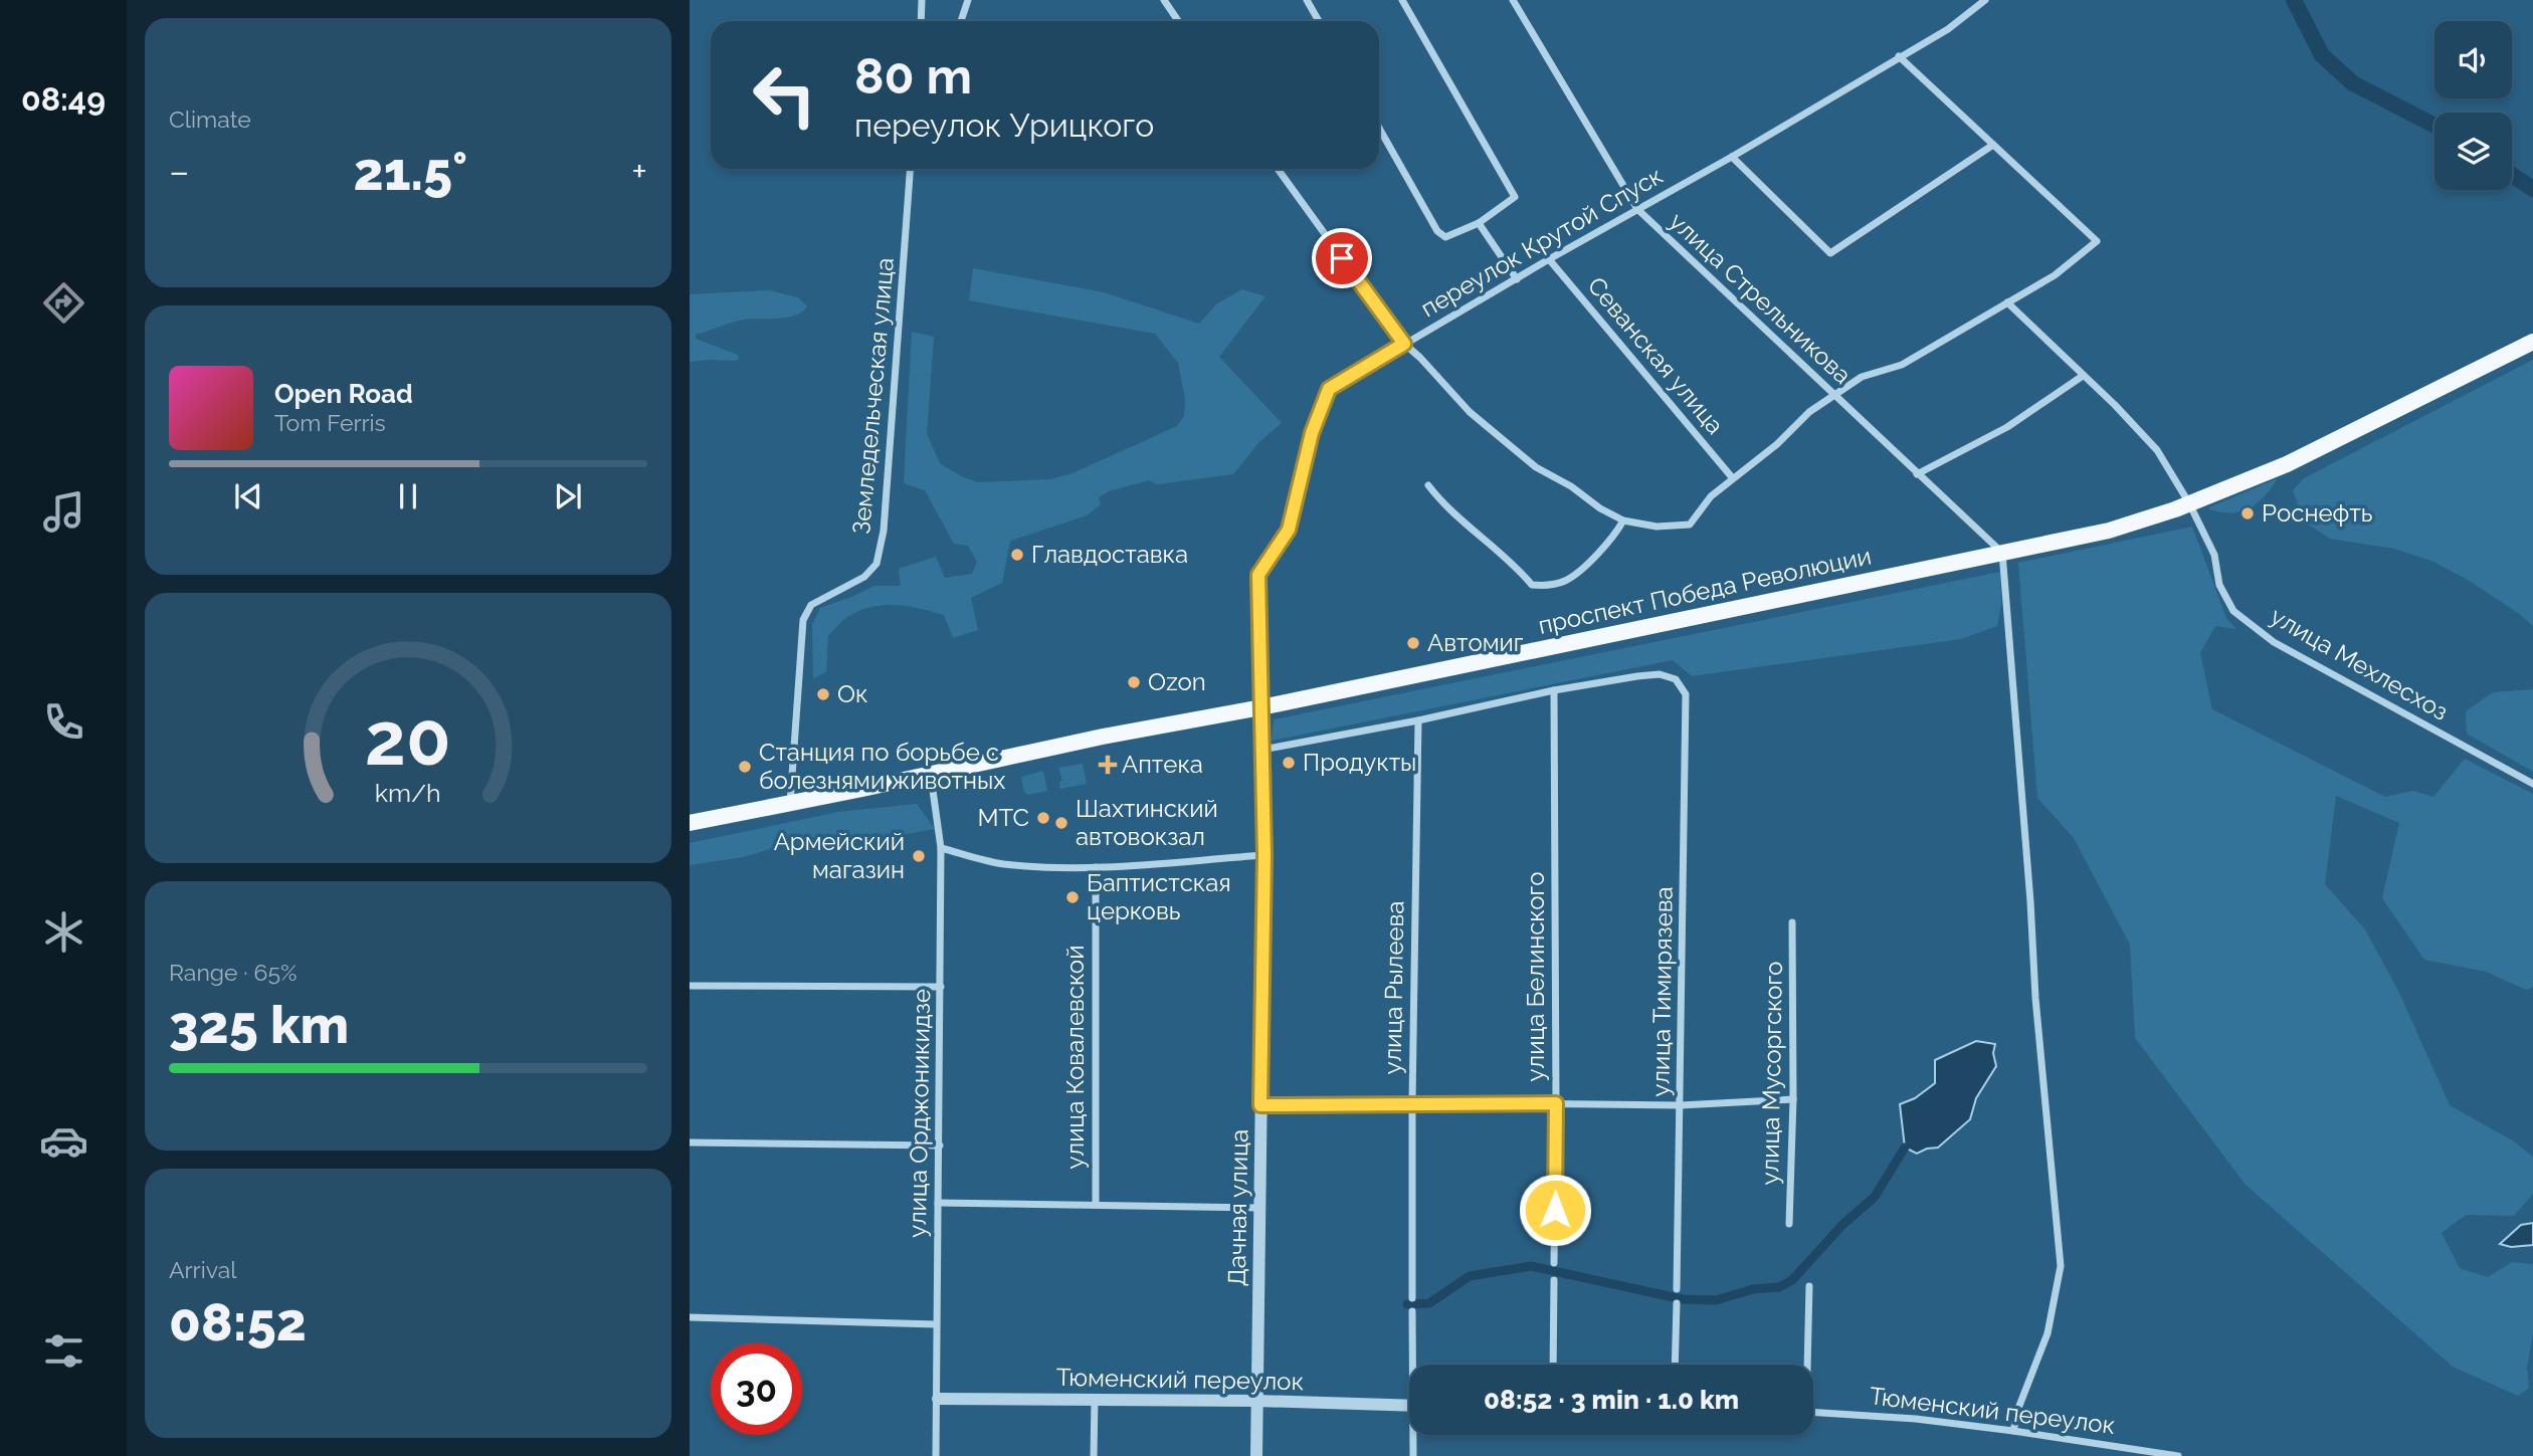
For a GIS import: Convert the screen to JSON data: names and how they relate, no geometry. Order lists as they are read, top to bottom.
{
  "streets": {
    "main road": ["проспект Победа Революции"],
    "street": [
      "переулок Крутой Спуск",
      "улица Стрельникова",
      "Севанская улица",
      "Земледельческая улица",
      "улица Мехлесхоз",
      "улица Белинского",
      "улица Рылеева",
      "улица Тимирязева",
      "улица Ковалевской",
      "улица Мусоргского",
      "улица Орджоникидзе",
      "Дачная улица",
      "Тюменский переулок"
    ]
  },
  "crossings": [
    ["переулок Крутой Спуск", "улица Стрельникова"],
    ["переулок Крутой Спуск", "Севанская улица"],
    ["переулок Крутой Спуск", "проспект Победа Революции"],
    ["переулок Крутой Спуск", "Дачная улица"],
    ["улица Стрельникова", "проспект Победа Революции"],
    ["Земледельческая улица", "проспект Победа Революции"],
    ["проспект Победа Революции", "улица Мехлесхоз"],
    ["проспект Победа Революции", "улица Орджоникидзе"],
    ["проспект Победа Революции", "Дачная улица"],
    ["улица Белинского", "улица Тимирязева"],
    ["улица Орджоникидзе", "Тюменский переулок"],
    ["Дачная улица", "Тюменский переулок"]
  ],
  "places": {
    "other": [
      "Роснефть",
      "Главдоставка",
      "Автомиг",
      "Ozon",
      "Ок",
      "Продукты",
      "Станция по борьбе с болезнями животных",
      "МТС",
      "Шахтинский автовокзал",
      "Армейский магазин",
      "Баптистская церковь"
    ],
    "health": ["Аптека"]
  },
  "page": {
    "tabs": "08:49",
    "tile": [
      "Climate",
      ["Range · 65%", "325 km"],
      ["Arrival", "08:52"]
    ],
    "turn": ["80 m", "переулок Урицкого"],
    "heat": ["−", "21.5°", "+"],
    "song": ["Open Road", "Tom Ferris"],
    "limit": "30",
    "trip": "08:52 · 3 min · 1.0 km",
    "gauge": ["20", "km/h"]
  }
}
